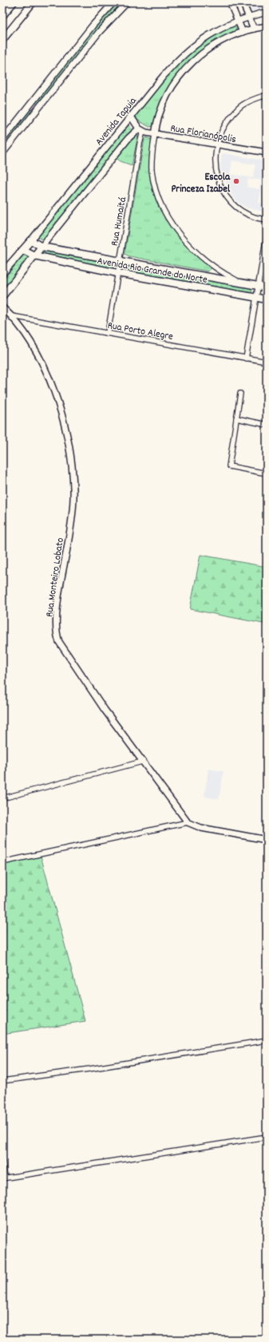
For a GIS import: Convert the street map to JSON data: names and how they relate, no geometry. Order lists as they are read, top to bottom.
{
  "streets": {
    "main road": ["Avenida Tapuia", "Avenida Rio Grande do Norte"],
    "street": [
      "Rua Florianópolis",
      "Rua Humaitá",
      "Rua Porto Alegre",
      "Rua Monteiro Lobato"
    ]
  },
  "crossings": [
    ["Avenida Tapuia", "Rua Florianópolis"],
    ["Avenida Tapuia", "Rua Humaitá"],
    ["Avenida Tapuia", "Avenida Rio Grande do Norte"],
    ["Rua Florianópolis", "Rua Humaitá"],
    ["Rua Humaitá", "Avenida Rio Grande do Norte"],
    ["Rua Humaitá", "Rua Porto Alegre"],
    ["Rua Porto Alegre", "Rua Monteiro Lobato"]
  ],
  "places": ["Escola Princeza Izabel"]
}
